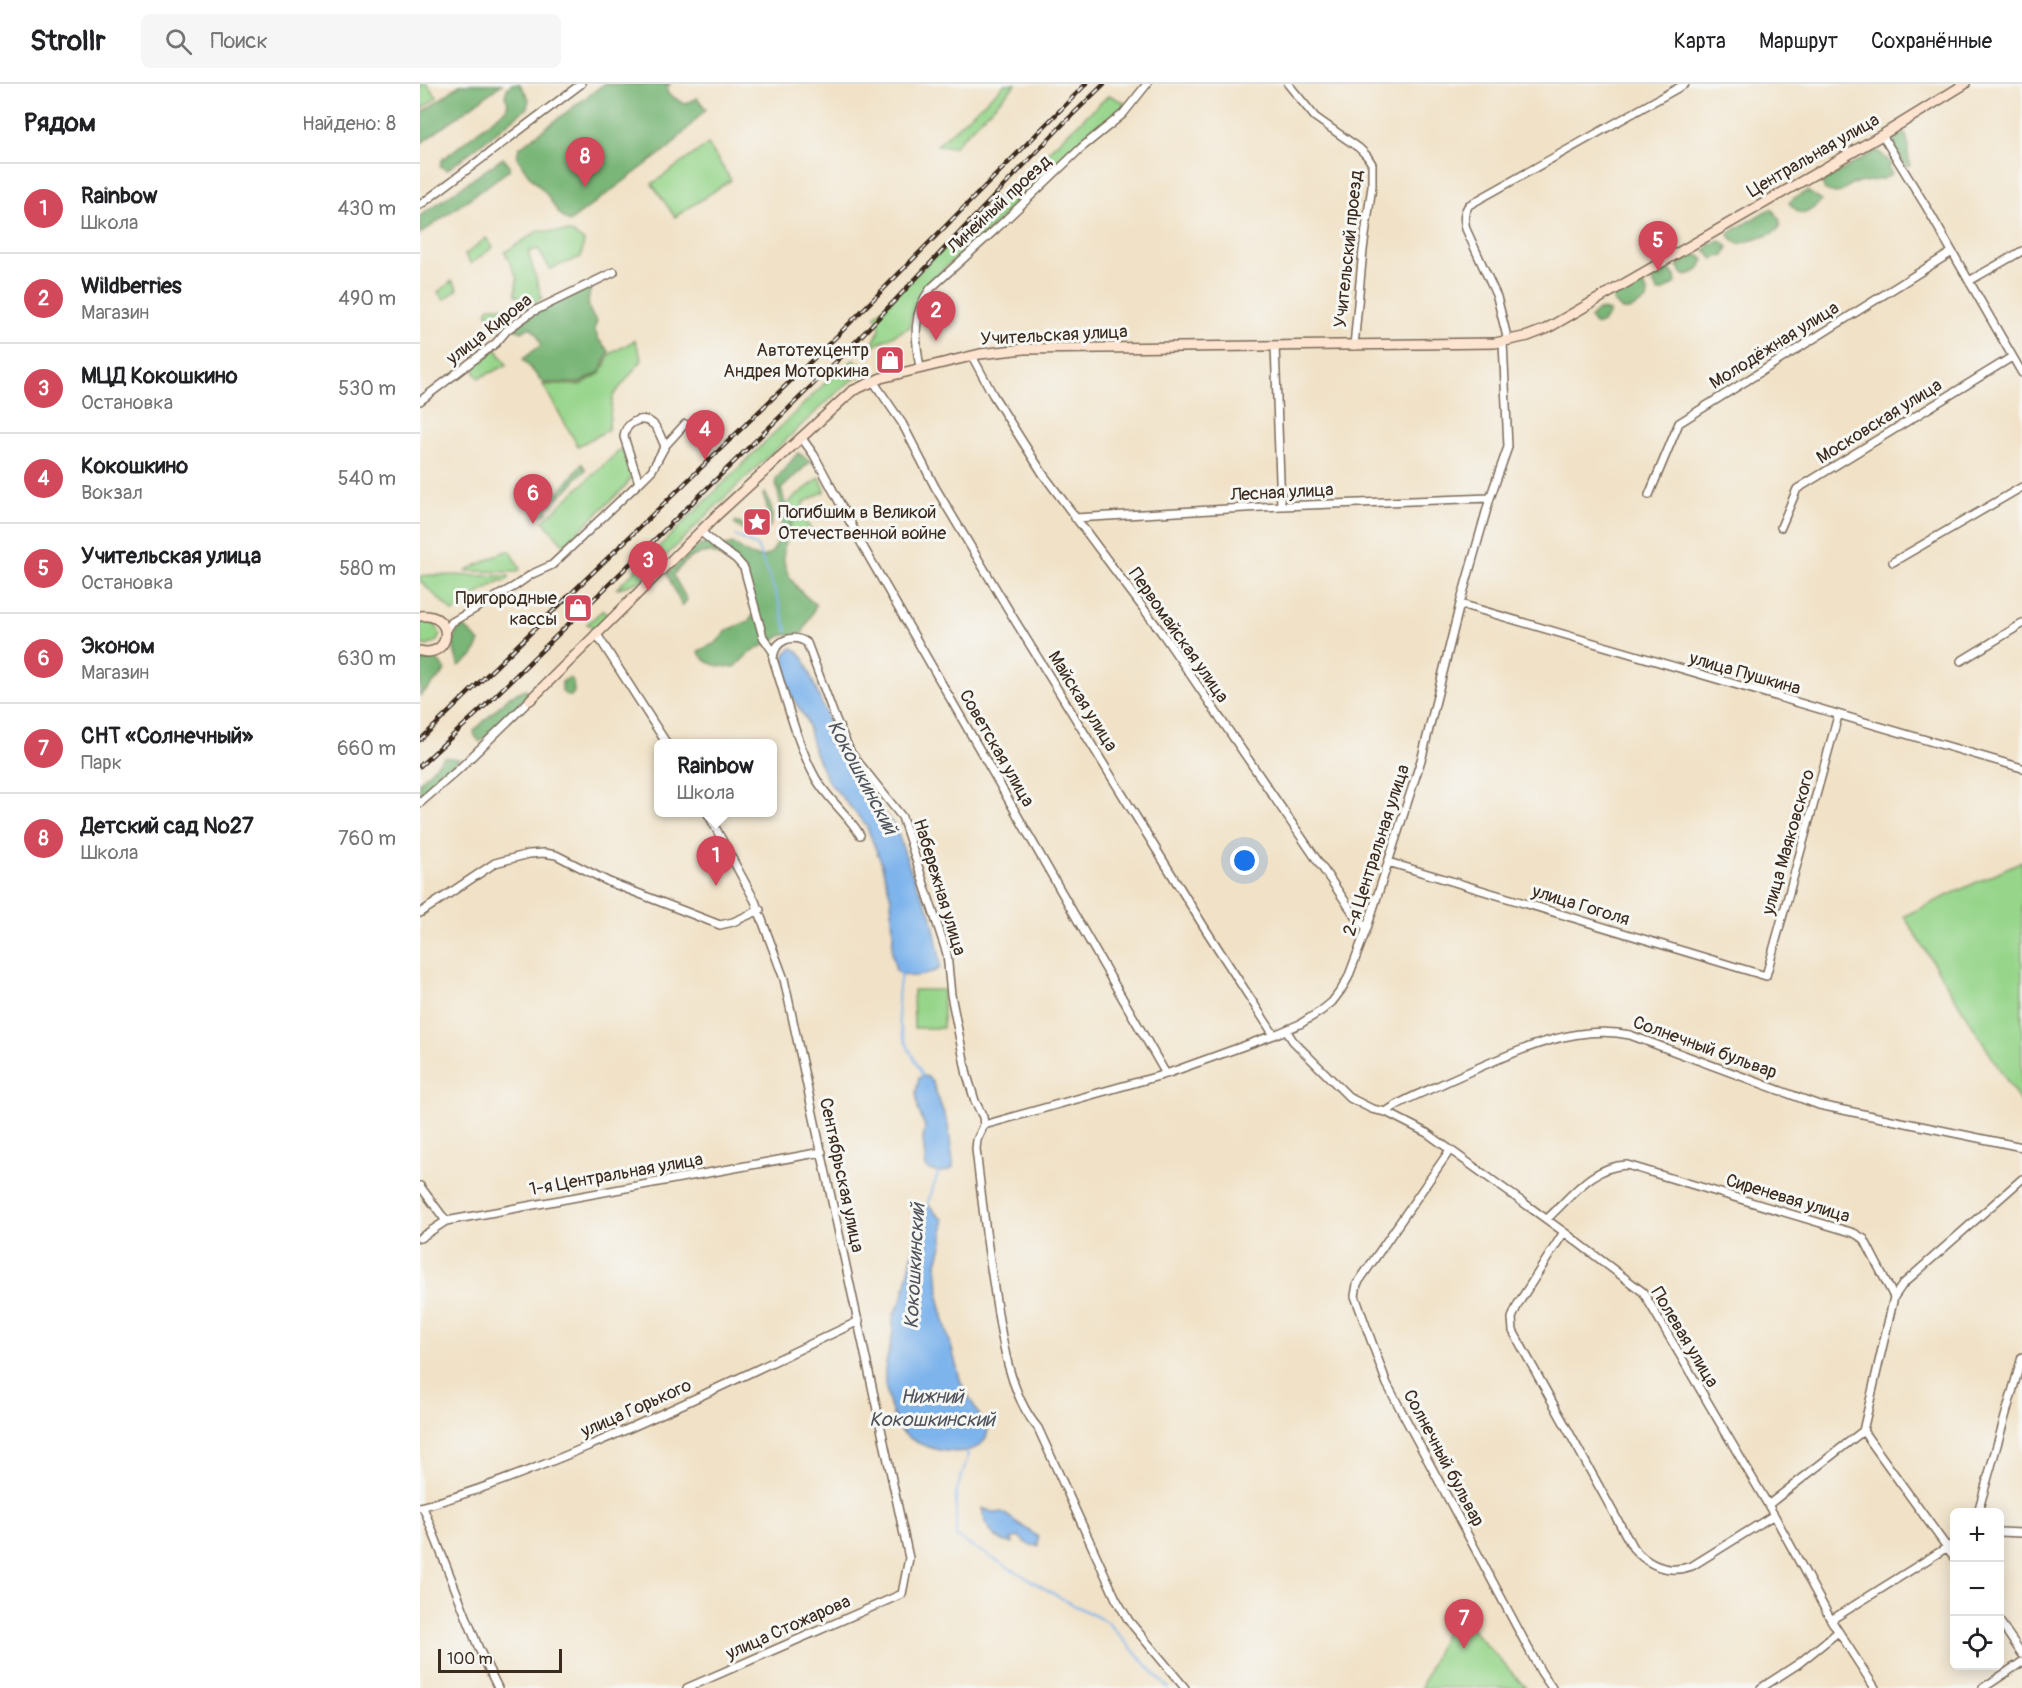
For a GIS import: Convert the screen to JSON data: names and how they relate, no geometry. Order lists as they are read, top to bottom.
{
  "streets": {
    "street": [
      "Центральная улица",
      "Линейный проезд",
      "Учительский проезд",
      "улица Кирова",
      "Учительская улица",
      "Молодёжная улица",
      "Московская улица",
      "Лесная улица",
      "Первомайская улица",
      "улица Пушкина",
      "Майская улица",
      "Советская улица",
      "улица Маяковского",
      "2-я Центральная улица",
      "Набережная улица",
      "улица Гоголя",
      "Солнечный бульвар",
      "1-я Центральная улица",
      "Сентябрьская улица",
      "Сиреневая улица",
      "Полевая улица",
      "улица Горького",
      "улица Стожарова"
    ]
  },
  "crossings": [
    ["Центральная улица", "Учительская улица"],
    ["Линейный проезд", "Учительская улица"],
    ["Учительский проезд", "Учительская улица"],
    ["Учительская улица", "Первомайская улица"],
    ["Учительская улица", "Майская улица"],
    ["Учительская улица", "Советская улица"],
    ["Учительская улица", "2-я Центральная улица"],
    ["Лесная улица", "Первомайская улица"],
    ["Лесная улица", "2-я Центральная улица"],
    ["Первомайская улица", "2-я Центральная улица"],
    ["улица Пушкина", "улица Маяковского"],
    ["улица Пушкина", "2-я Центральная улица"],
    ["Майская улица", "2-я Центральная улица"],
    ["Советская улица", "2-я Центральная улица"],
    ["улица Маяковского", "улица Гоголя"],
    ["2-я Центральная улица", "Набережная улица"],
    ["2-я Центральная улица", "улица Гоголя"],
    ["2-я Центральная улица", "Полевая улица"],
    ["Солнечный бульвар", "Полевая улица"],
    ["1-я Центральная улица", "Сентябрьская улица"],
    ["Сентябрьская улица", "улица Горького"],
    ["Сентябрьская улица", "улица Стожарова"],
    ["Сиреневая улица", "Полевая улица"]
  ],
  "water": ["Кокошкинский", "Нижний Кокошкинский"],
  "places": {
    "shop": ["Автотехцентр Андрея Моторкина", "Пригородные кассы"],
    "place": ["Погибшим в Великой Отечественной войне"]
  },
  "scale_bar": "100 m",
  "page": {
    "header": "Strollr",
    "search": "Поиск",
    "nav": ["Карта", "Маршрут", "Сохранённые"],
    "heading": ["Рядом", "Найдено: 8"],
    "pins": [
      "8",
      "5",
      "2",
      "4",
      "6",
      "3",
      "1",
      "7"
    ],
    "list": [
      {
        "mark": "1",
        "name": "Rainbow",
        "note": "Школа",
        "value": "430 m"
      },
      {
        "mark": "2",
        "name": "Wildberries",
        "note": "Магазин",
        "value": "490 m"
      },
      {
        "mark": "3",
        "name": "МЦД Кокошкино",
        "note": "Остановка",
        "value": "530 m"
      },
      {
        "mark": "4",
        "name": "Кокошкино",
        "note": "Вокзал",
        "value": "540 m"
      },
      {
        "mark": "5",
        "name": "Учительская улица",
        "note": "Остановка",
        "value": "580 m"
      },
      {
        "mark": "6",
        "name": "Эконом",
        "note": "Магазин",
        "value": "630 m"
      },
      {
        "mark": "7",
        "name": "СНТ «Солнечный»",
        "note": "Парк",
        "value": "660 m"
      },
      {
        "mark": "8",
        "name": "Детский сад №27",
        "note": "Школа",
        "value": "760 m"
      }
    ],
    "popup": ["Rainbow", "Школа"],
    "map_buttons": ["+", "−"],
    "scale": "100 m"
  }
}
